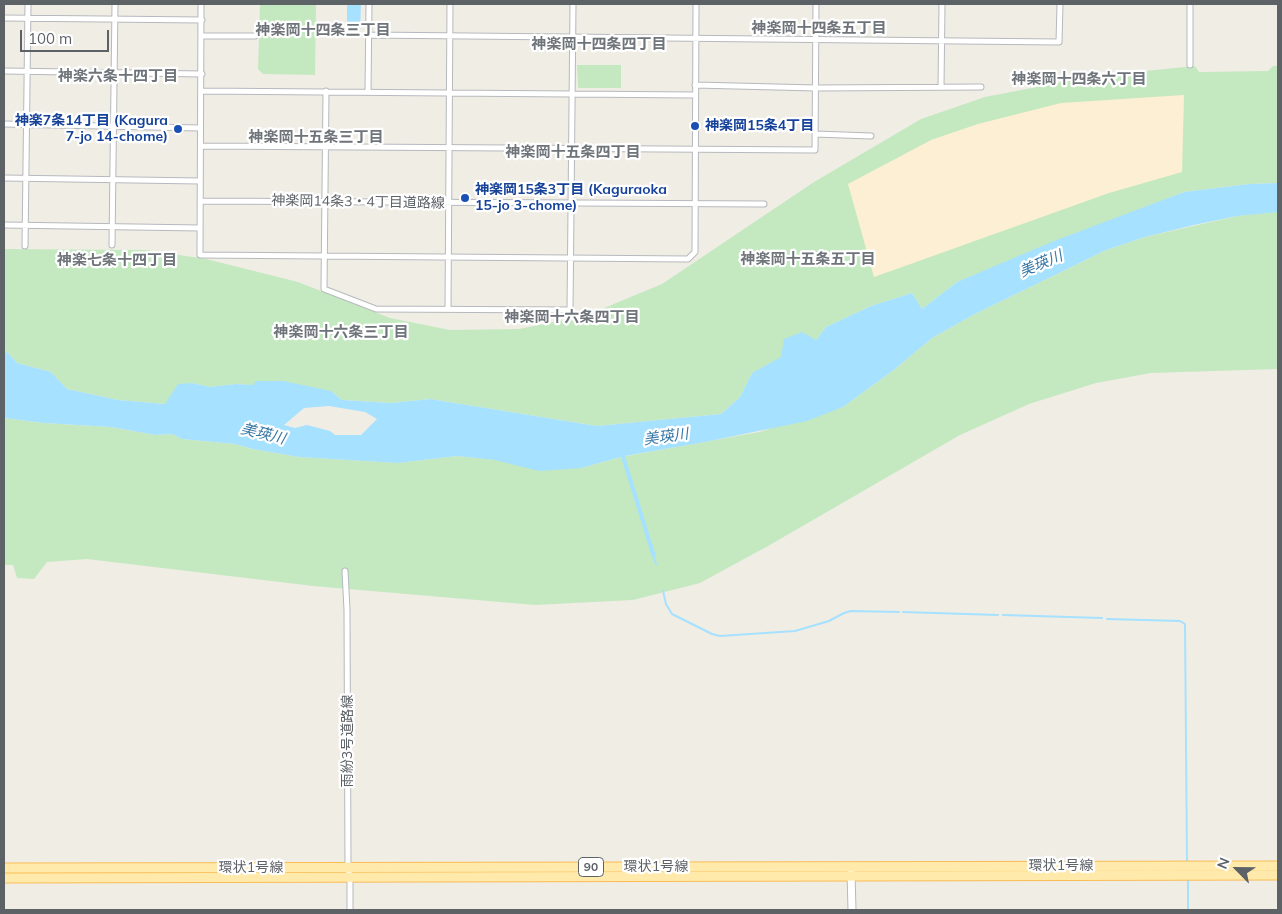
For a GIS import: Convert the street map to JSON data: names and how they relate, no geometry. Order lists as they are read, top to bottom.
{
  "streets": {
    "main road": ["環状1号線", "90"],
    "street": ["神楽岡14条3・4丁目道路線", "雨紛3号道路線"]
  },
  "crossings": [
    ["雨紛3号道路線", "環状1号線"]
  ],
  "districts": [
    "神楽岡十四条五丁目",
    "神楽岡十四条三丁目",
    "神楽岡十四条四丁目",
    "神楽六条十四丁目",
    "神楽岡十四条六丁目",
    "神楽岡十五条三丁目",
    "神楽岡十五条四丁目",
    "神楽岡十五条五丁目",
    "神楽七条十四丁目",
    "神楽岡十六条四丁目",
    "神楽岡十六条三丁目"
  ],
  "water": ["美瑛川"],
  "places": ["神楽岡15条4丁目", "神楽7条14丁目 (Kagura 7-jo 14-chome)", "神楽岡15条3丁目 (Kaguraoka 15-jo 3-chome)"],
  "scale_bar": "100 m",
  "north": "top left"
}
